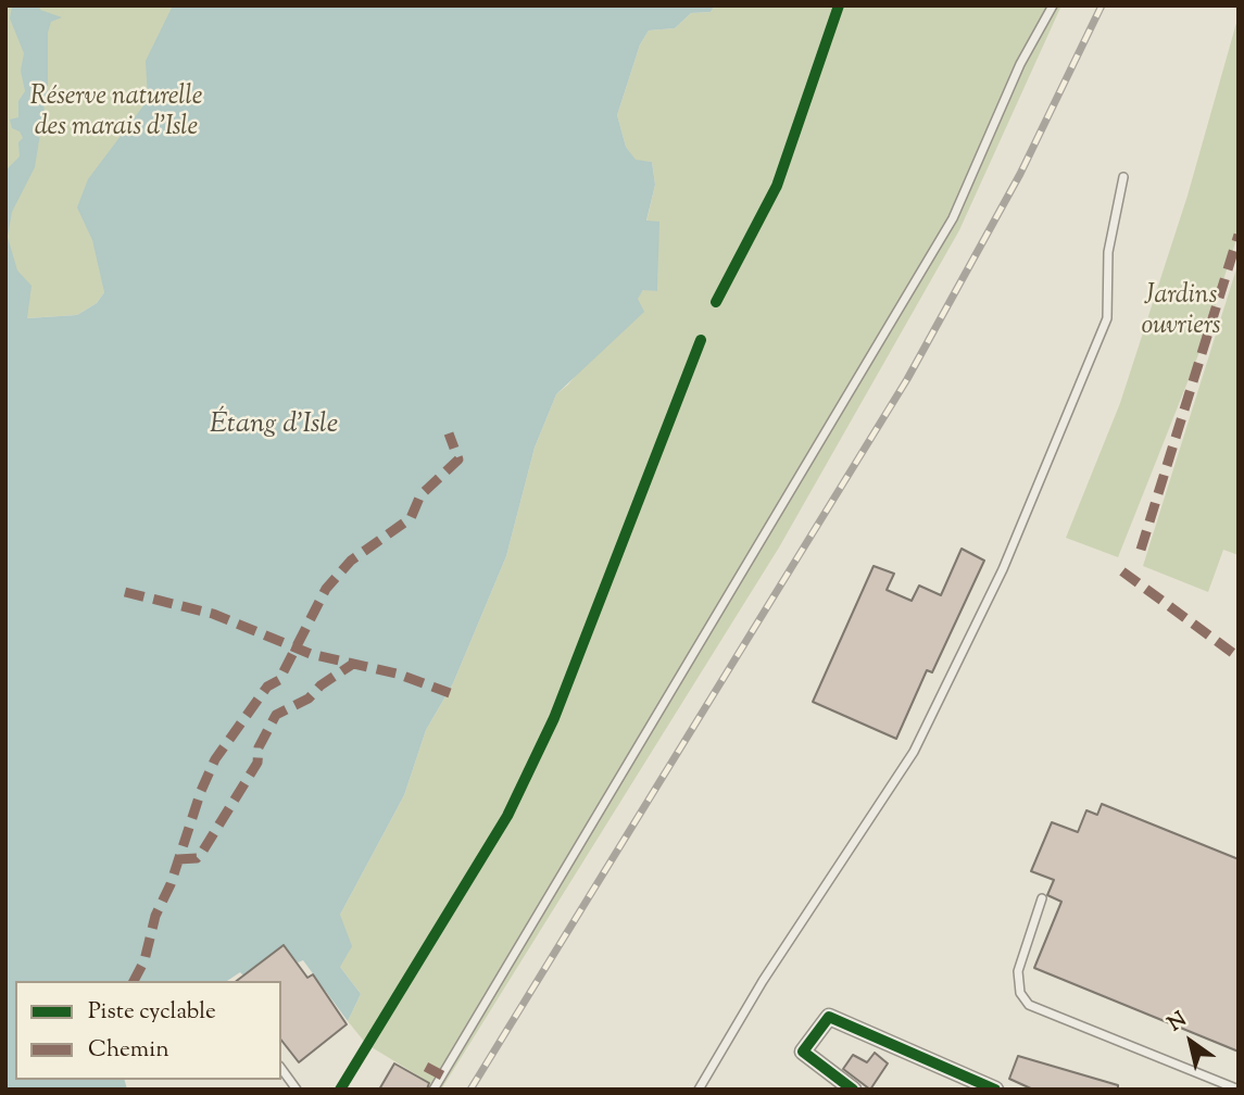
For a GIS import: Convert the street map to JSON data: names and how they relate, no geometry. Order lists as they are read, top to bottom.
{
  "water": ["Étang d'Isle"],
  "parks": ["Réserve naturelle des marais d'Isle", "Jardins ouvriers"],
  "legend": ["Piste cyclable", "Chemin"],
  "north": "top left"
}
